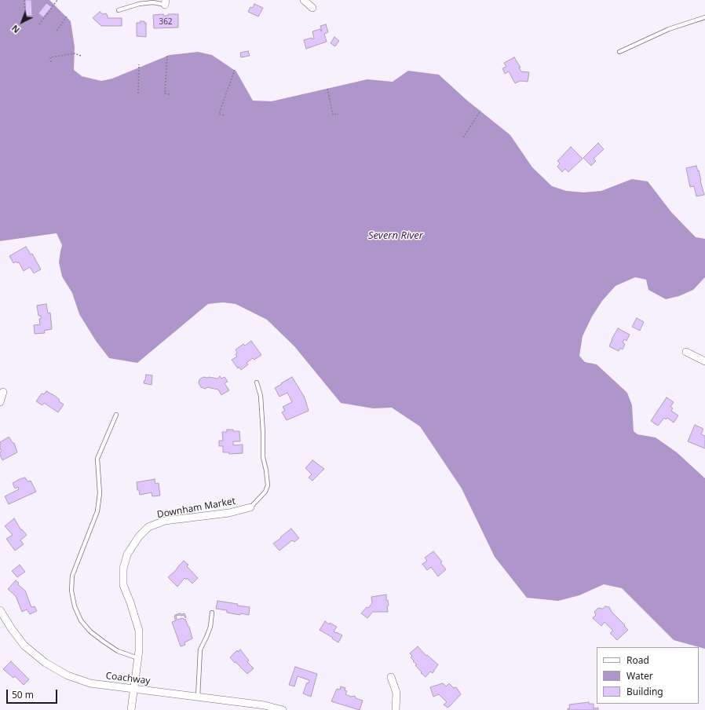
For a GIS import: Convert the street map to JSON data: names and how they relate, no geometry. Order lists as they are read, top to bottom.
{
  "streets": {
    "street": ["Downham Market", "Coachway"]
  },
  "crossings": [
    ["Downham Market", "Coachway"]
  ],
  "water": ["Severn River"],
  "house_numbers": ["362"],
  "legend": ["Road", "Water", "Building"],
  "scale_bar": "50 m",
  "north": "bottom left"
}
